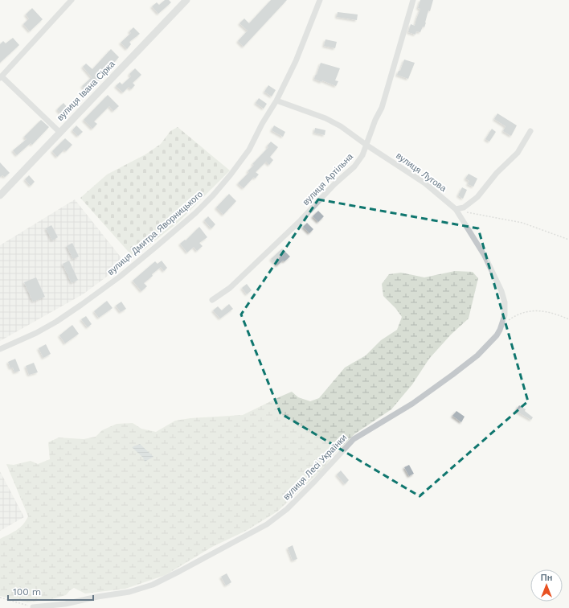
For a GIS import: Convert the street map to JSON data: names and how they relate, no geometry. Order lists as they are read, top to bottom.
{
  "streets": {
    "street": [
      "вулиця Івана Сірка",
      "вулиця Лугова",
      "вулиця Артільна",
      "вулиця Дмитра Яворницького",
      "вулиця Лесі Українки"
    ]
  },
  "crossings": [
    ["вулиця Лугова", "вулиця Артільна"],
    ["вулиця Лугова", "вулиця Дмитра Яворницького"],
    ["вулиця Лугова", "вулиця Лесі Українки"]
  ],
  "scale_bar": "100 m",
  "north": "top"
}
